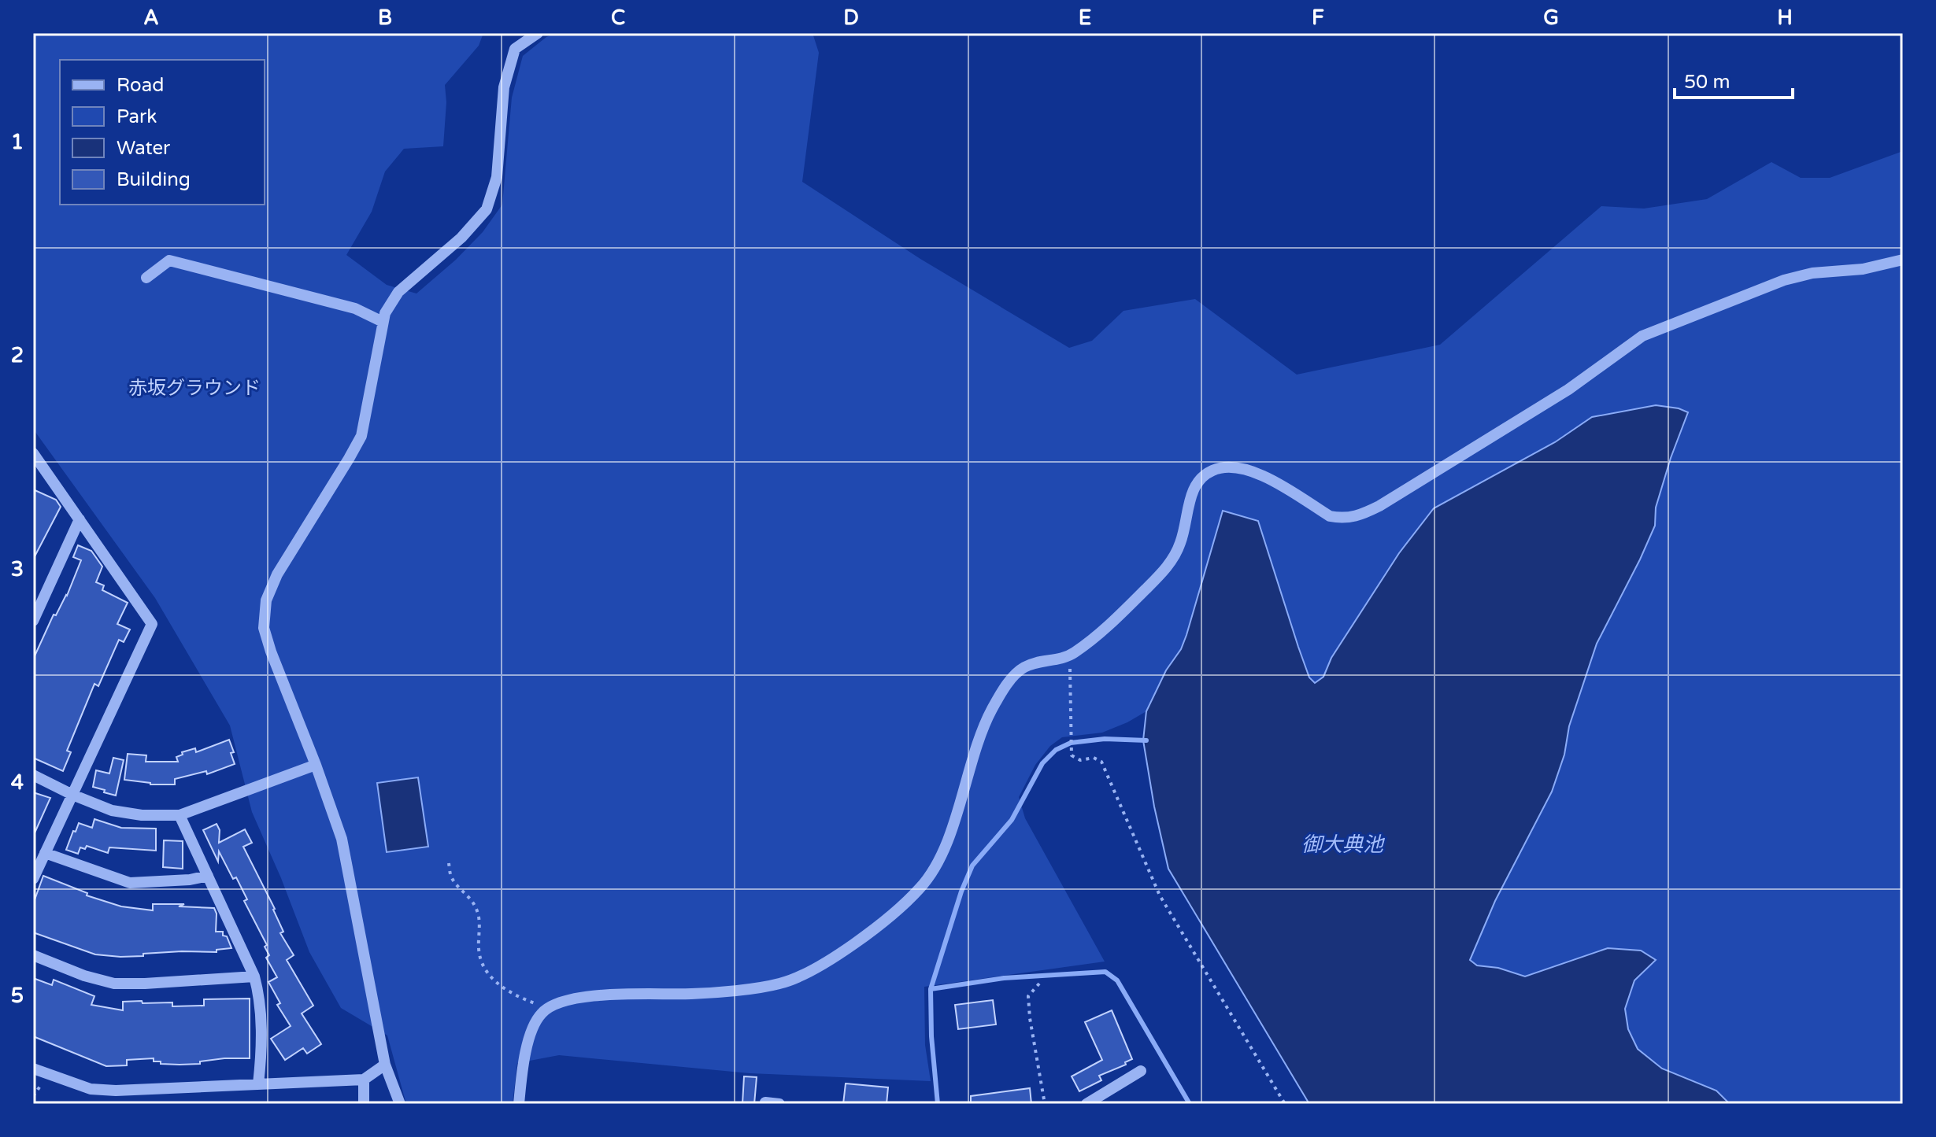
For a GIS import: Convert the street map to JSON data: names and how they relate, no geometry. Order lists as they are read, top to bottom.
{
  "water": ["御大典池"],
  "parks": ["赤坂グラウンド"],
  "legend": [
    "Road",
    "Park",
    "Water",
    "Building"
  ],
  "scale_bar": "50 m",
  "grid": {
    "columns": [
      "A",
      "B",
      "C",
      "D",
      "E",
      "F",
      "G",
      "H"
    ],
    "rows": [
      "1",
      "2",
      "3",
      "4",
      "5"
    ]
  }
}
